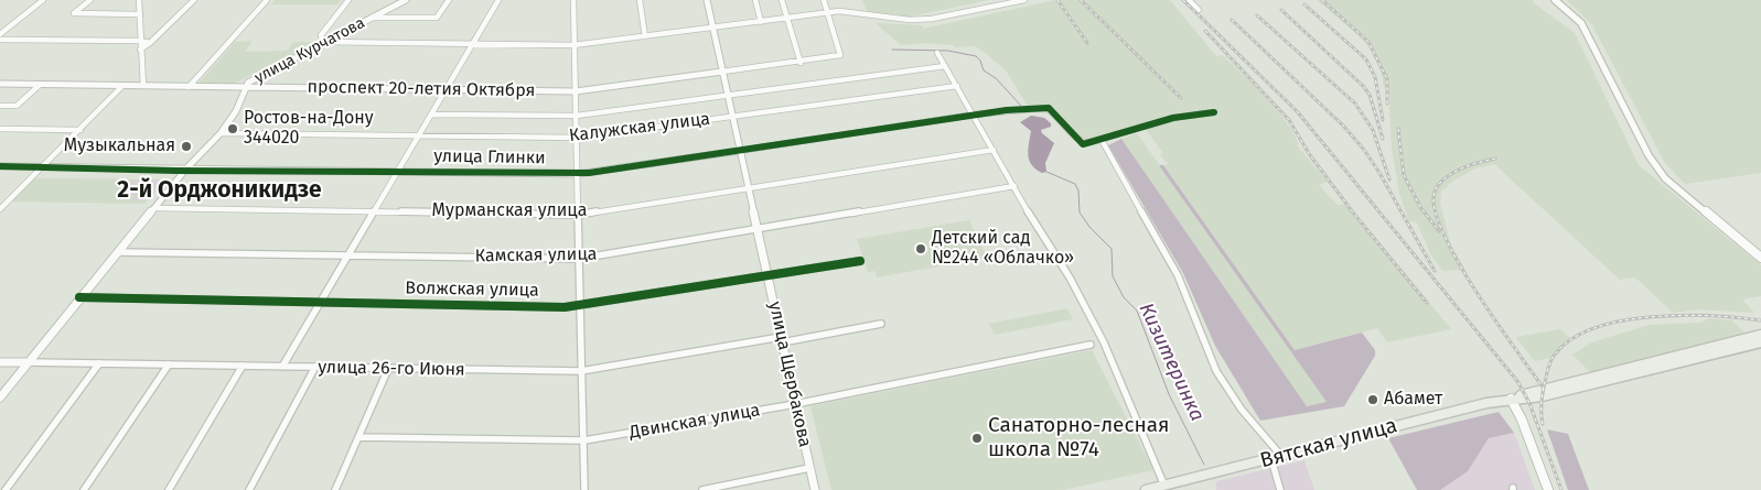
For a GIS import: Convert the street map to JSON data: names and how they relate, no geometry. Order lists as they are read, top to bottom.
{
  "streets": {
    "main road": ["Вятская улица"],
    "street": [
      "улица Курчатова",
      "проспект 20-летия Октября",
      "Калужская улица",
      "улица Глинки",
      "Мурманская улица",
      "Камская улица",
      "Волжская улица",
      "улица 26-го Июня",
      "улица Щербакова",
      "Двинская улица"
    ]
  },
  "crossings": [
    ["улица Курчатова", "проспект 20-летия Октября"],
    ["проспект 20-летия Октября", "улица Щербакова"],
    ["Калужская улица", "улица Щербакова"],
    ["улица Глинки", "улица Щербакова"],
    ["Мурманская улица", "улица Щербакова"],
    ["Камская улица", "улица Щербакова"],
    ["Волжская улица", "улица Щербакова"],
    ["улица 26-го Июня", "улица Щербакова"],
    ["улица Щербакова", "Двинская улица"]
  ],
  "districts": ["2-й Орджоникидзе"],
  "water": ["Кизитеринка"],
  "places": [
    "Ростов-на-Дону 344020",
    "Музыкальная",
    "Детский сад №244 «Облачко»",
    "Абамет",
    "Санаторно-лесная школа №74"
  ]
}
